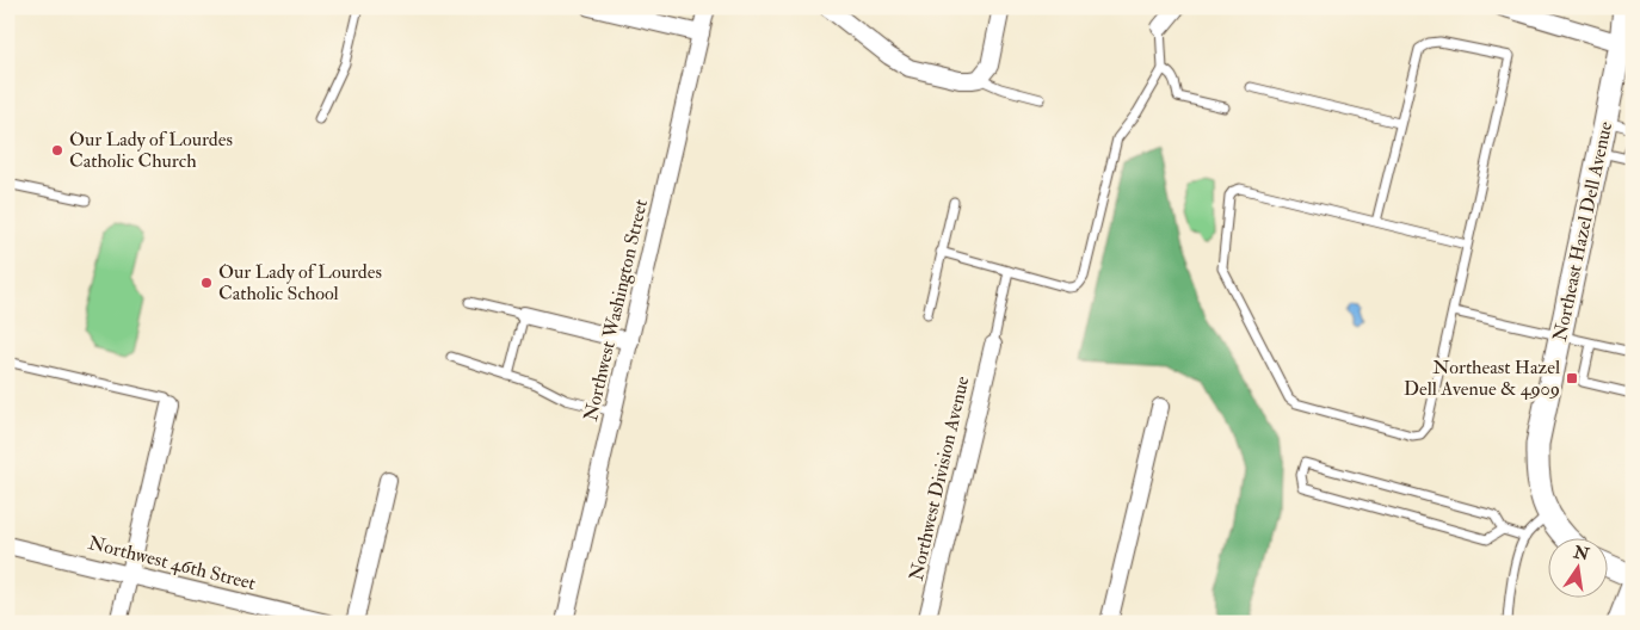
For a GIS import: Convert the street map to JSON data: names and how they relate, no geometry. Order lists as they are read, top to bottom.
{
  "streets": {
    "street": [
      "Northeast Hazel Dell Avenue",
      "Northwest Washington Street",
      "Northwest Division Avenue",
      "Northwest 46th Street"
    ]
  },
  "places": {
    "other": ["Our Lady of Lourdes Catholic Church", "Our Lady of Lourdes Catholic School"],
    "transit": ["Northeast Hazel Dell Avenue & 4909"]
  },
  "north": "top"
}
